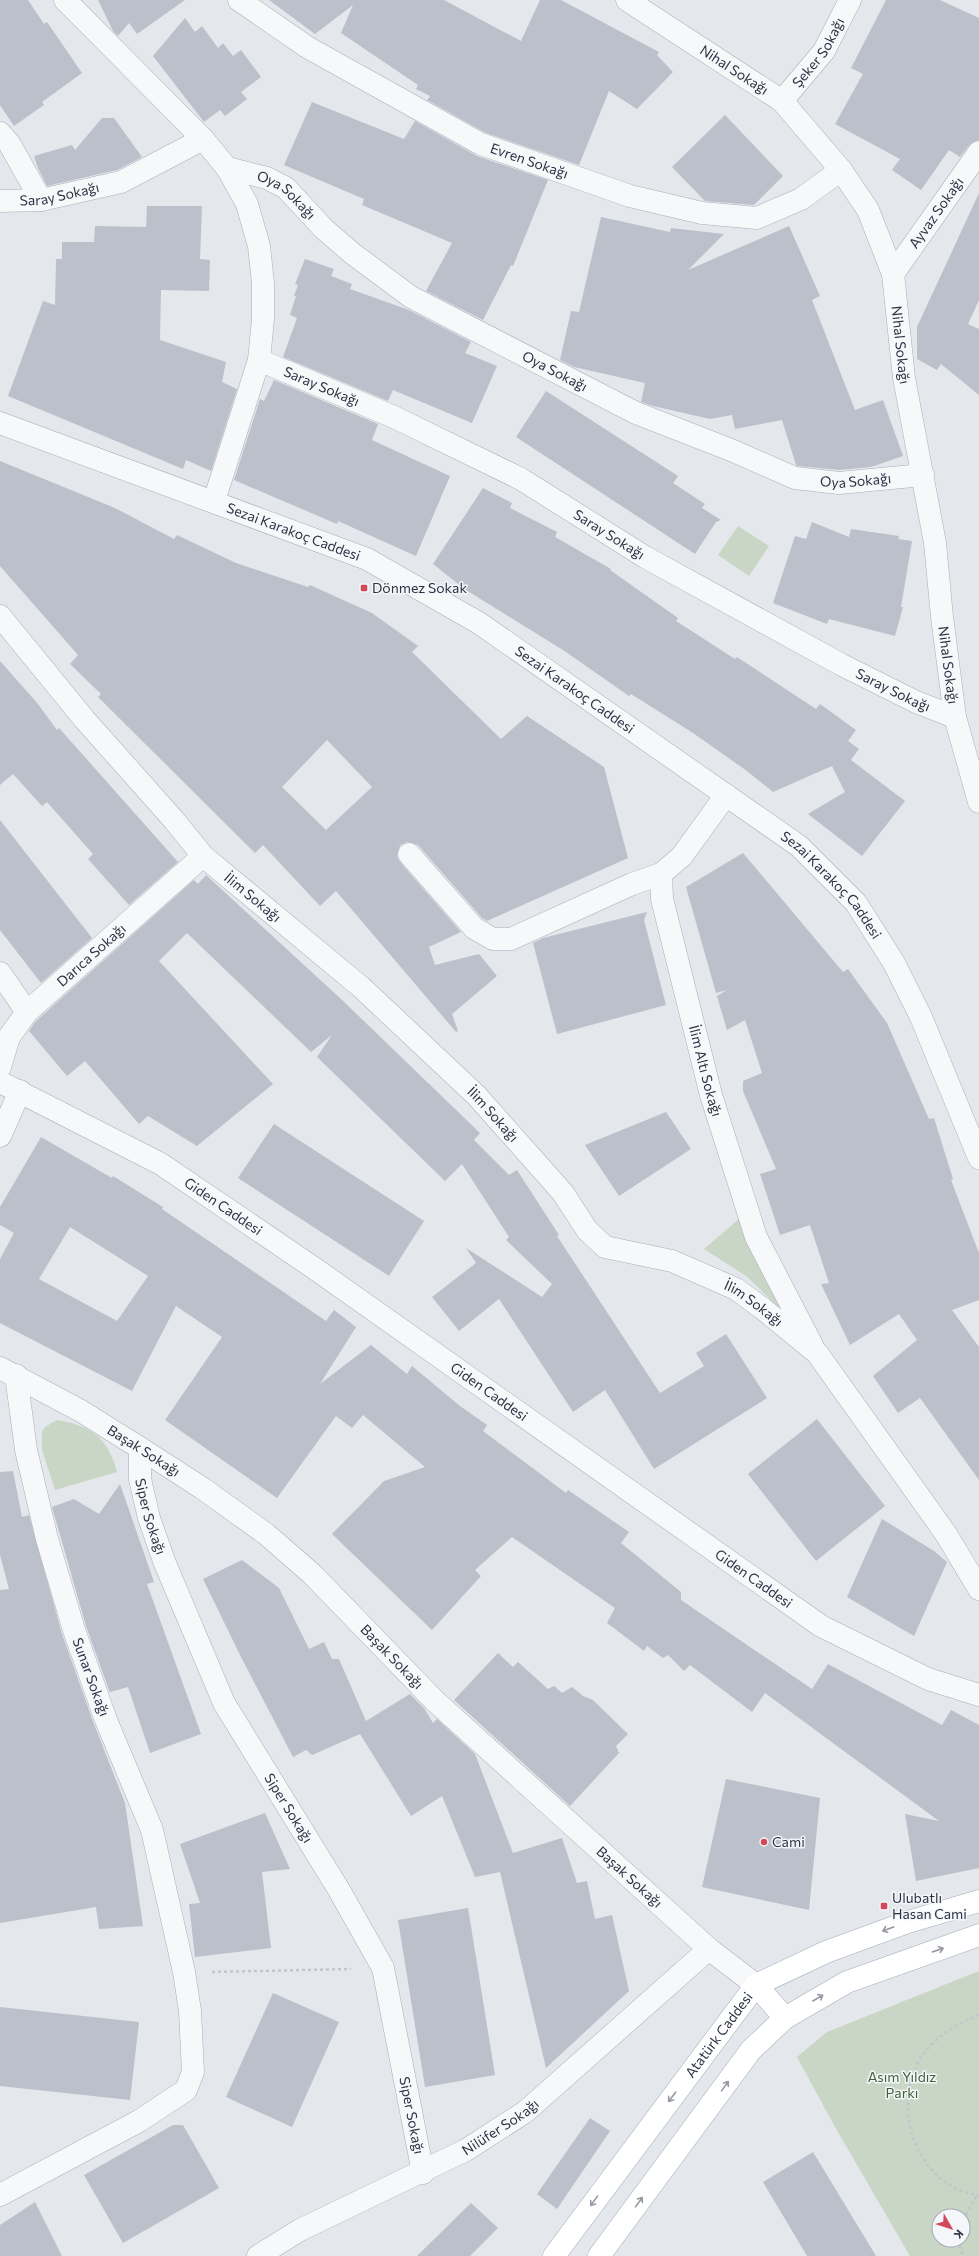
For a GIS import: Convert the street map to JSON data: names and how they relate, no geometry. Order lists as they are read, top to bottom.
{
  "streets": {
    "main road": ["Atatürk Caddesi"],
    "street": [
      "Şeker Sokağı",
      "Nihal Sokağı",
      "Evren Sokağı",
      "Saray Sokağı",
      "Oya Sokağı",
      "Ayvaz Sokağı",
      "Sezai Karakoç Caddesi",
      "İlim Sokağı",
      "Darıca Sokağı",
      "İlim Altı Sokağı",
      "Giden Caddesi",
      "Başak Sokağı",
      "Siper Sokağı",
      "Sunar Sokağı",
      "Nilüfer Sokağı"
    ]
  },
  "crossings": [
    ["Şeker Sokağı", "Nihal Sokağı"],
    ["Nihal Sokağı", "Evren Sokağı"],
    ["Nihal Sokağı", "Saray Sokağı"],
    ["Nihal Sokağı", "Oya Sokağı"],
    ["Nihal Sokağı", "Ayvaz Sokağı"],
    ["Saray Sokağı", "Oya Sokağı"],
    ["Oya Sokağı", "Sezai Karakoç Caddesi"],
    ["İlim Sokağı", "Darıca Sokağı"],
    ["İlim Sokağı", "İlim Altı Sokağı"],
    ["Başak Sokağı", "Siper Sokağı"],
    ["Başak Sokağı", "Sunar Sokağı"],
    ["Başak Sokağı", "Atatürk Caddesi"],
    ["Başak Sokağı", "Nilüfer Sokağı"],
    ["Siper Sokağı", "Nilüfer Sokağı"]
  ],
  "parks": ["Asım Yıldız Parkı"],
  "places": {
    "transit": ["Dönmez Sokak", "Ulubatlı Hasan Cami"],
    "other": ["Cami"]
  },
  "north": "bottom right"
}
